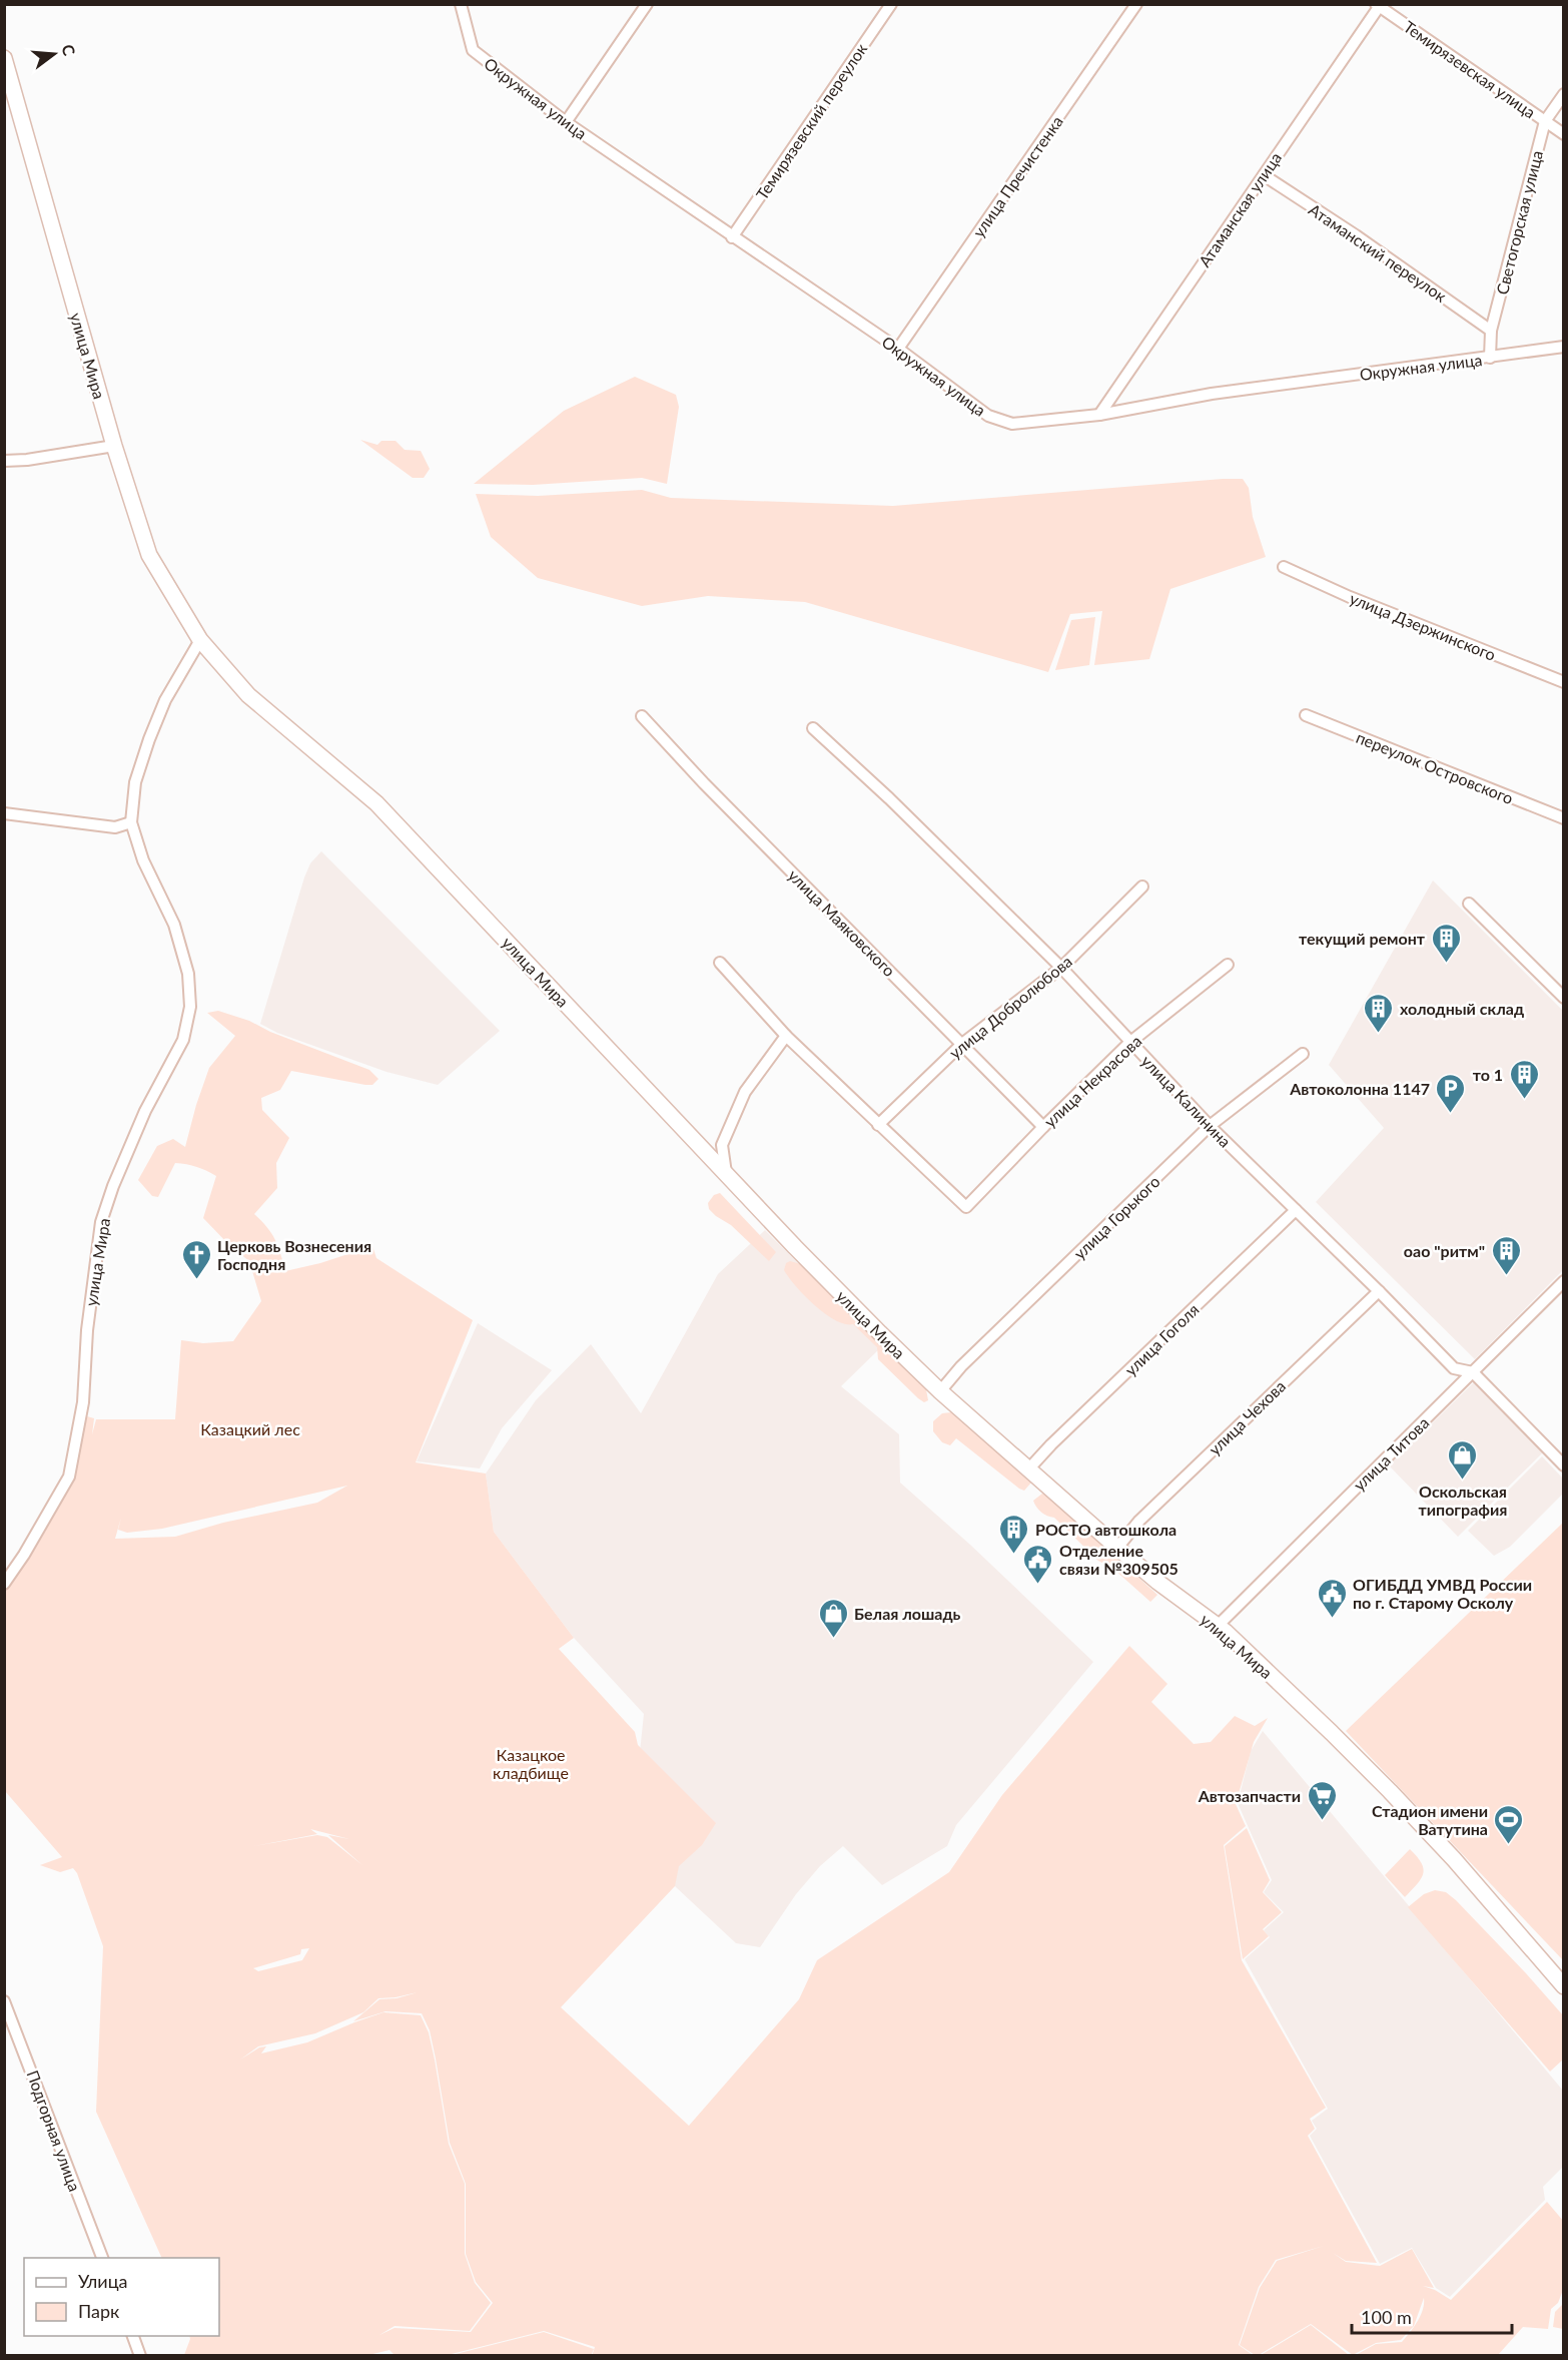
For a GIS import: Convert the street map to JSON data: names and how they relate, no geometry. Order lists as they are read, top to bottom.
{
  "streets": {
    "main road": ["улица Мира"],
    "street": [
      "Темирязевская улица",
      "Окружная улица",
      "Темирязевский переулок",
      "улица Пречистенка",
      "Атаманская улица",
      "Светогорская улица",
      "Атаманский переулок",
      "улица Дзержинского",
      "переулок Островского",
      "улица Маяковского",
      "улица Добролюбова",
      "улица Некрасова",
      "улица Калинина",
      "улица Горького",
      "улица Гоголя",
      "улица Чехова",
      "улица Титова",
      "Подгорная улица"
    ]
  },
  "crossings": [
    ["Темирязевская улица", "Атаманская улица"],
    ["Темирязевская улица", "Светогорская улица"],
    ["Окружная улица", "Темирязевский переулок"],
    ["Окружная улица", "улица Пречистенка"],
    ["Окружная улица", "Атаманская улица"],
    ["Окружная улица", "Светогорская улица"],
    ["Атаманская улица", "Атаманский переулок"],
    ["Светогорская улица", "Атаманский переулок"],
    ["улица Мира", "улица Горького"],
    ["улица Мира", "улица Гоголя"],
    ["улица Мира", "улица Чехова"],
    ["улица Мира", "улица Титова"],
    ["улица Маяковского", "улица Добролюбова"],
    ["улица Маяковского", "улица Некрасова"],
    ["улица Добролюбова", "улица Некрасова"],
    ["улица Добролюбова", "улица Калинина"],
    ["улица Некрасова", "улица Калинина"],
    ["улица Калинина", "улица Горького"],
    ["улица Калинина", "улица Гоголя"],
    ["улица Калинина", "улица Чехова"],
    ["улица Калинина", "улица Титова"]
  ],
  "parks": ["Казацкий лес", "Казацкое кладбище"],
  "places": {
    "building": [
      "текущий ремонт",
      "холодный склад",
      "то 1",
      "оао \"ритм\"",
      "РОСТО автошкола"
    ],
    "parking": ["Автоколонна 1147"],
    "church": ["Церковь Вознесения Господня"],
    "shop": ["Оскольская типография", "Белая лошадь"],
    "public building": ["Отделение связи №309505", "ОГИБДД УМВД России по г. Старому Осколу"],
    "supermarket": ["Автозапчасти"],
    "sports": ["Стадион имени Ватутина"]
  },
  "legend": ["Улица", "Парк"],
  "scale_bar": "100 m",
  "north": "right"
}
